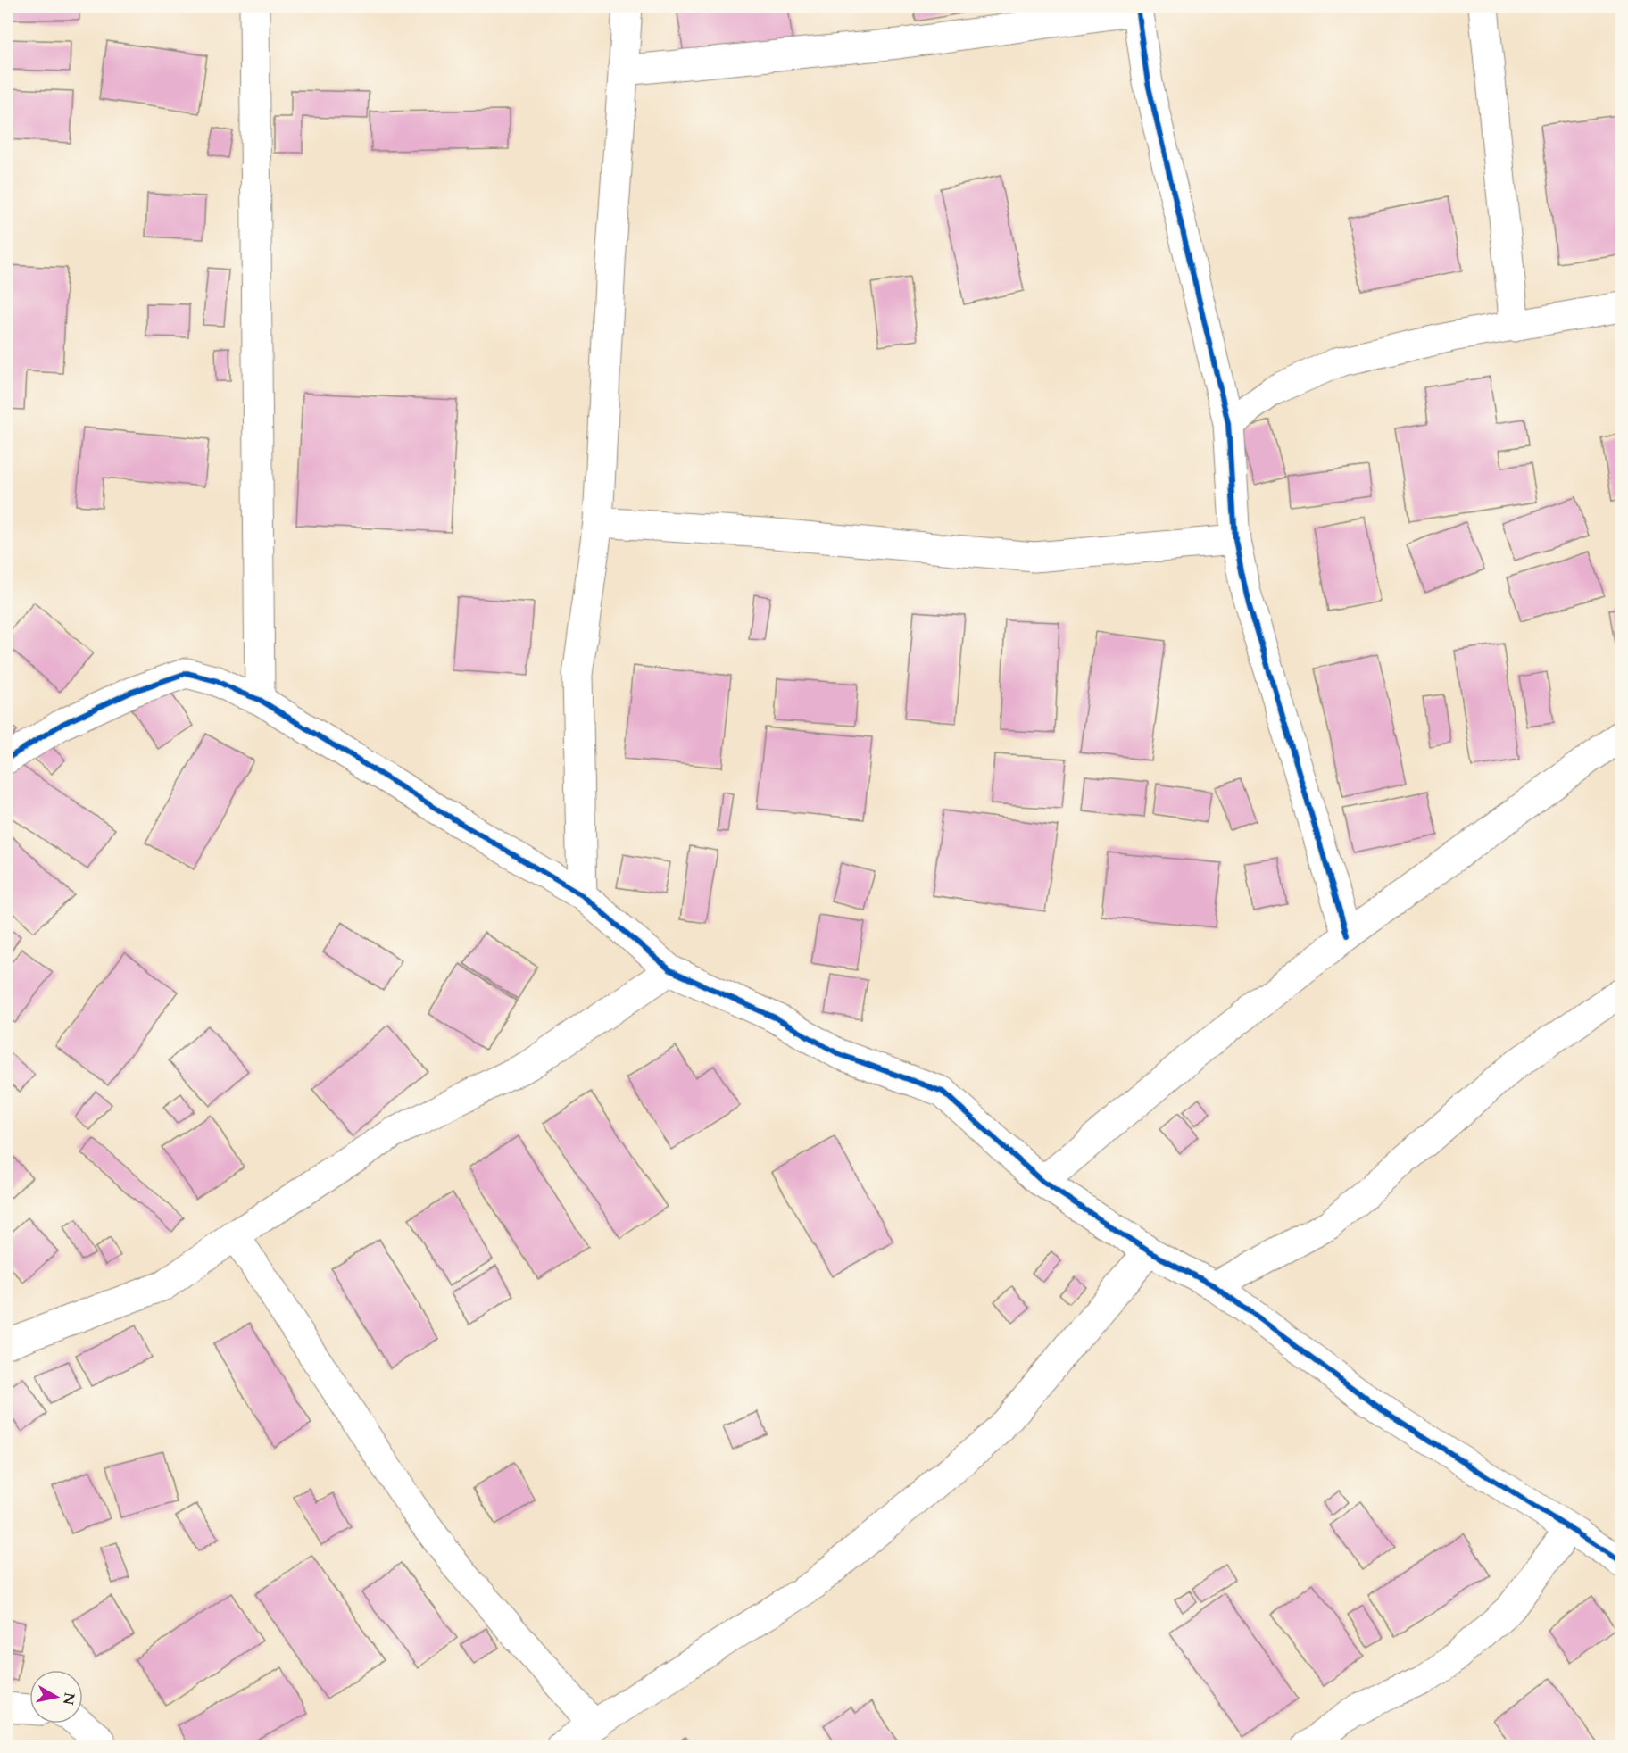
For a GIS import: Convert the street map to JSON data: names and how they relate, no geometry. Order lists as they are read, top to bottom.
{
  "north": "right"
}
